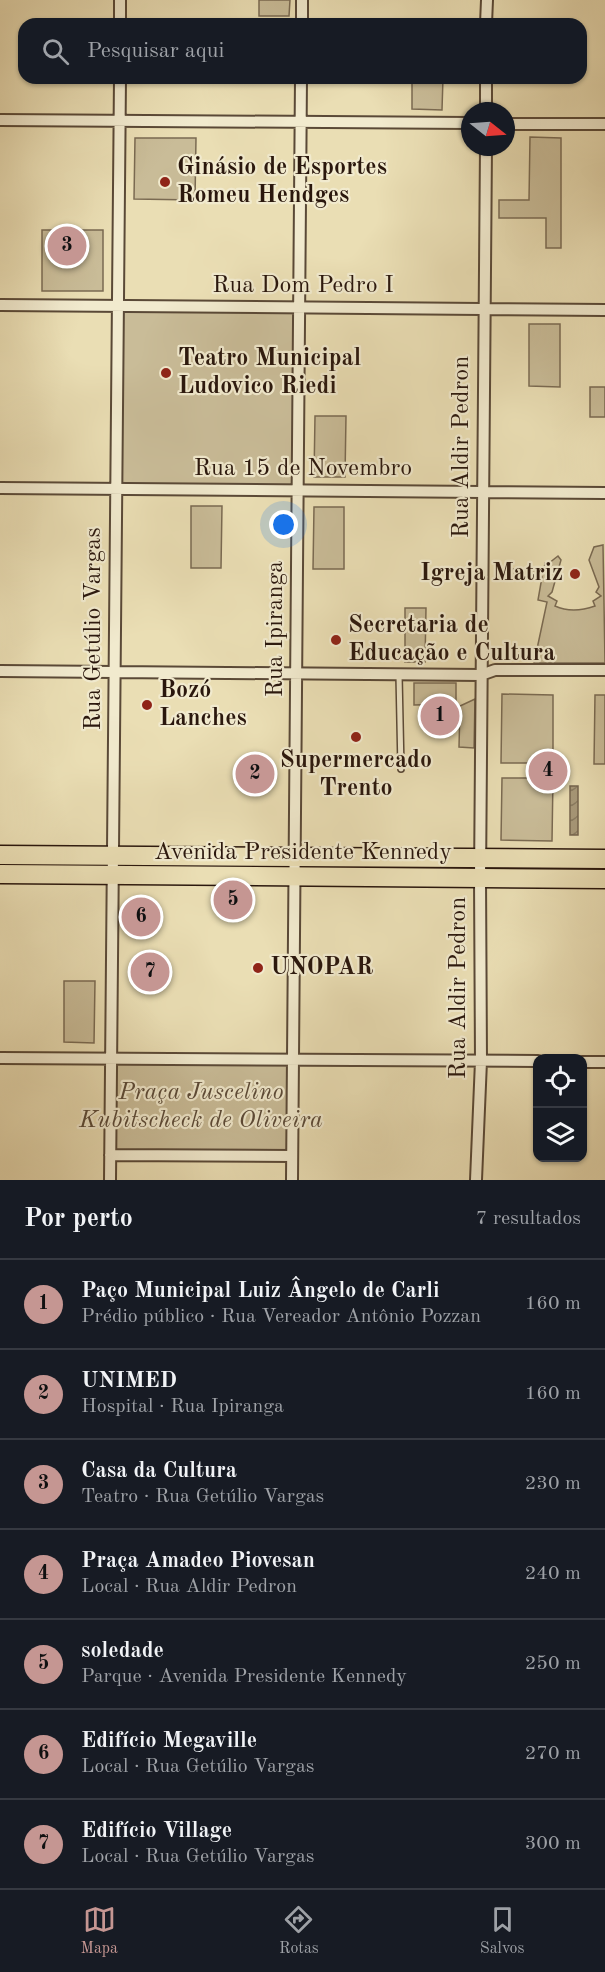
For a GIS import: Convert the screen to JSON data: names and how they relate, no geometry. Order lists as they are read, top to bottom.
{
  "streets": {
    "main road": ["Avenida Presidente Kennedy"],
    "street": [
      "Rua Dom Pedro I",
      "Rua Aldir Pedron",
      "Rua 15 de Novembro",
      "Rua Getúlio Vargas",
      "Rua Ipiranga"
    ]
  },
  "crossings": [
    ["Rua Dom Pedro I", "Rua Aldir Pedron"],
    ["Rua Dom Pedro I", "Rua Getúlio Vargas"],
    ["Rua Dom Pedro I", "Rua Ipiranga"],
    ["Rua Aldir Pedron", "Rua 15 de Novembro"],
    ["Rua Aldir Pedron", "Avenida Presidente Kennedy"],
    ["Rua 15 de Novembro", "Rua Getúlio Vargas"],
    ["Rua 15 de Novembro", "Rua Ipiranga"],
    ["Rua Getúlio Vargas", "Avenida Presidente Kennedy"],
    ["Rua Ipiranga", "Avenida Presidente Kennedy"]
  ],
  "parks": ["Praça Juscelino Kubitscheck de Oliveira"],
  "places": [
    "Ginásio de Esportes Romeu Hendges",
    "Teatro Municipal Ludovico Riedi",
    "Igreja Matriz",
    "Secretaria de Educação e Cultura",
    "Bozó Lanches",
    "Supermercado Trento",
    "UNOPAR"
  ],
  "north": "right",
  "page": {
    "search": "Pesquisar aqui",
    "pins": [
      "3",
      "1",
      "4",
      "2",
      "5",
      "6",
      "7"
    ],
    "heading": ["Por perto", "7 resultados"],
    "list": [
      {
        "mark": "1",
        "name": "Paço Municipal Luiz Ângelo de Carli",
        "note": "Prédio público · Rua Vereador Antônio Pozzan",
        "value": "160 m"
      },
      {
        "mark": "2",
        "name": "UNIMED",
        "note": "Hospital · Rua Ipiranga",
        "value": "160 m"
      },
      {
        "mark": "3",
        "name": "Casa da Cultura",
        "note": "Teatro · Rua Getúlio Vargas",
        "value": "230 m"
      },
      {
        "mark": "4",
        "name": "Praça Amadeo Piovesan",
        "note": "Local · Rua Aldir Pedron",
        "value": "240 m"
      },
      {
        "mark": "5",
        "name": "soledade",
        "note": "Parque · Avenida Presidente Kennedy",
        "value": "250 m"
      },
      {
        "mark": "6",
        "name": "Edifício Megaville",
        "note": "Local · Rua Getúlio Vargas",
        "value": "270 m"
      },
      {
        "mark": "7",
        "name": "Edifício Village",
        "note": "Local · Rua Getúlio Vargas",
        "value": "300 m"
      }
    ],
    "nav": ["Mapa", "Rotas", "Salvos"]
  }
}
